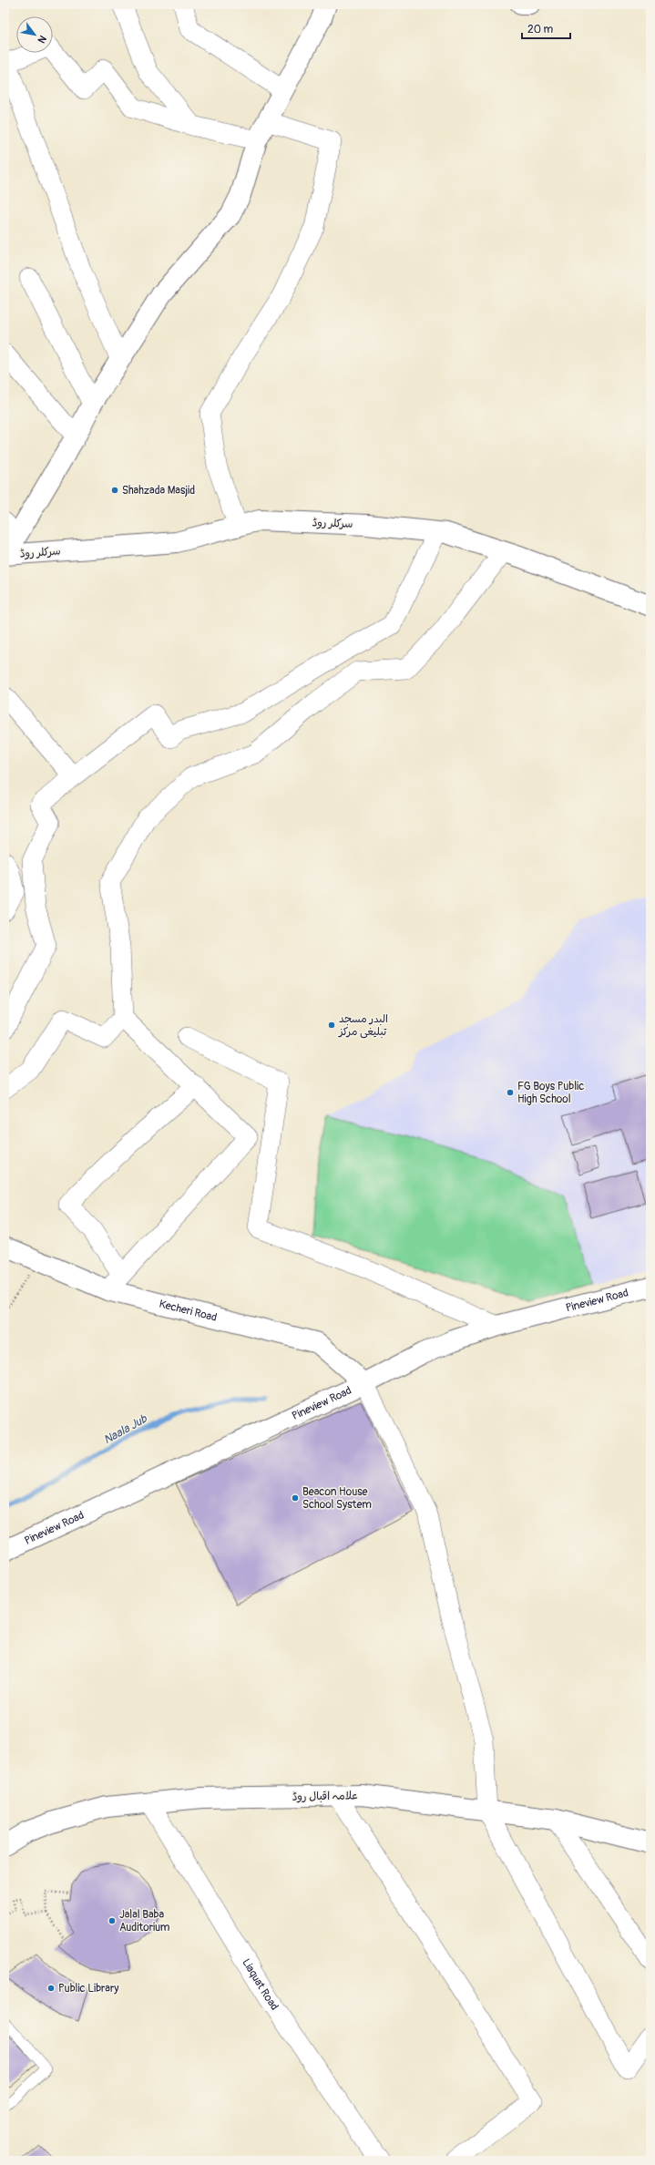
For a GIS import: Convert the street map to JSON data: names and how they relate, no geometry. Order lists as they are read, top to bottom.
{
  "streets": {
    "street": [
      "سرکلر روڈ",
      "Pineview Road",
      "Kecheri Road",
      "علامہ اقبال روڈ",
      "Liaquat Road"
    ]
  },
  "crossings": [
    ["Pineview Road", "Kecheri Road"],
    ["علامہ اقبال روڈ", "Liaquat Road"]
  ],
  "water": ["Naala Jub"],
  "places": [
    "Shahzada Masjid",
    "البدر مسجد تبلیغی مرکز",
    "FG Boys Public High School",
    "Beacon House School System",
    "Jalal Baba Auditorium",
    "Public Library"
  ],
  "scale_bar": "20 m",
  "north": "bottom right"
}
